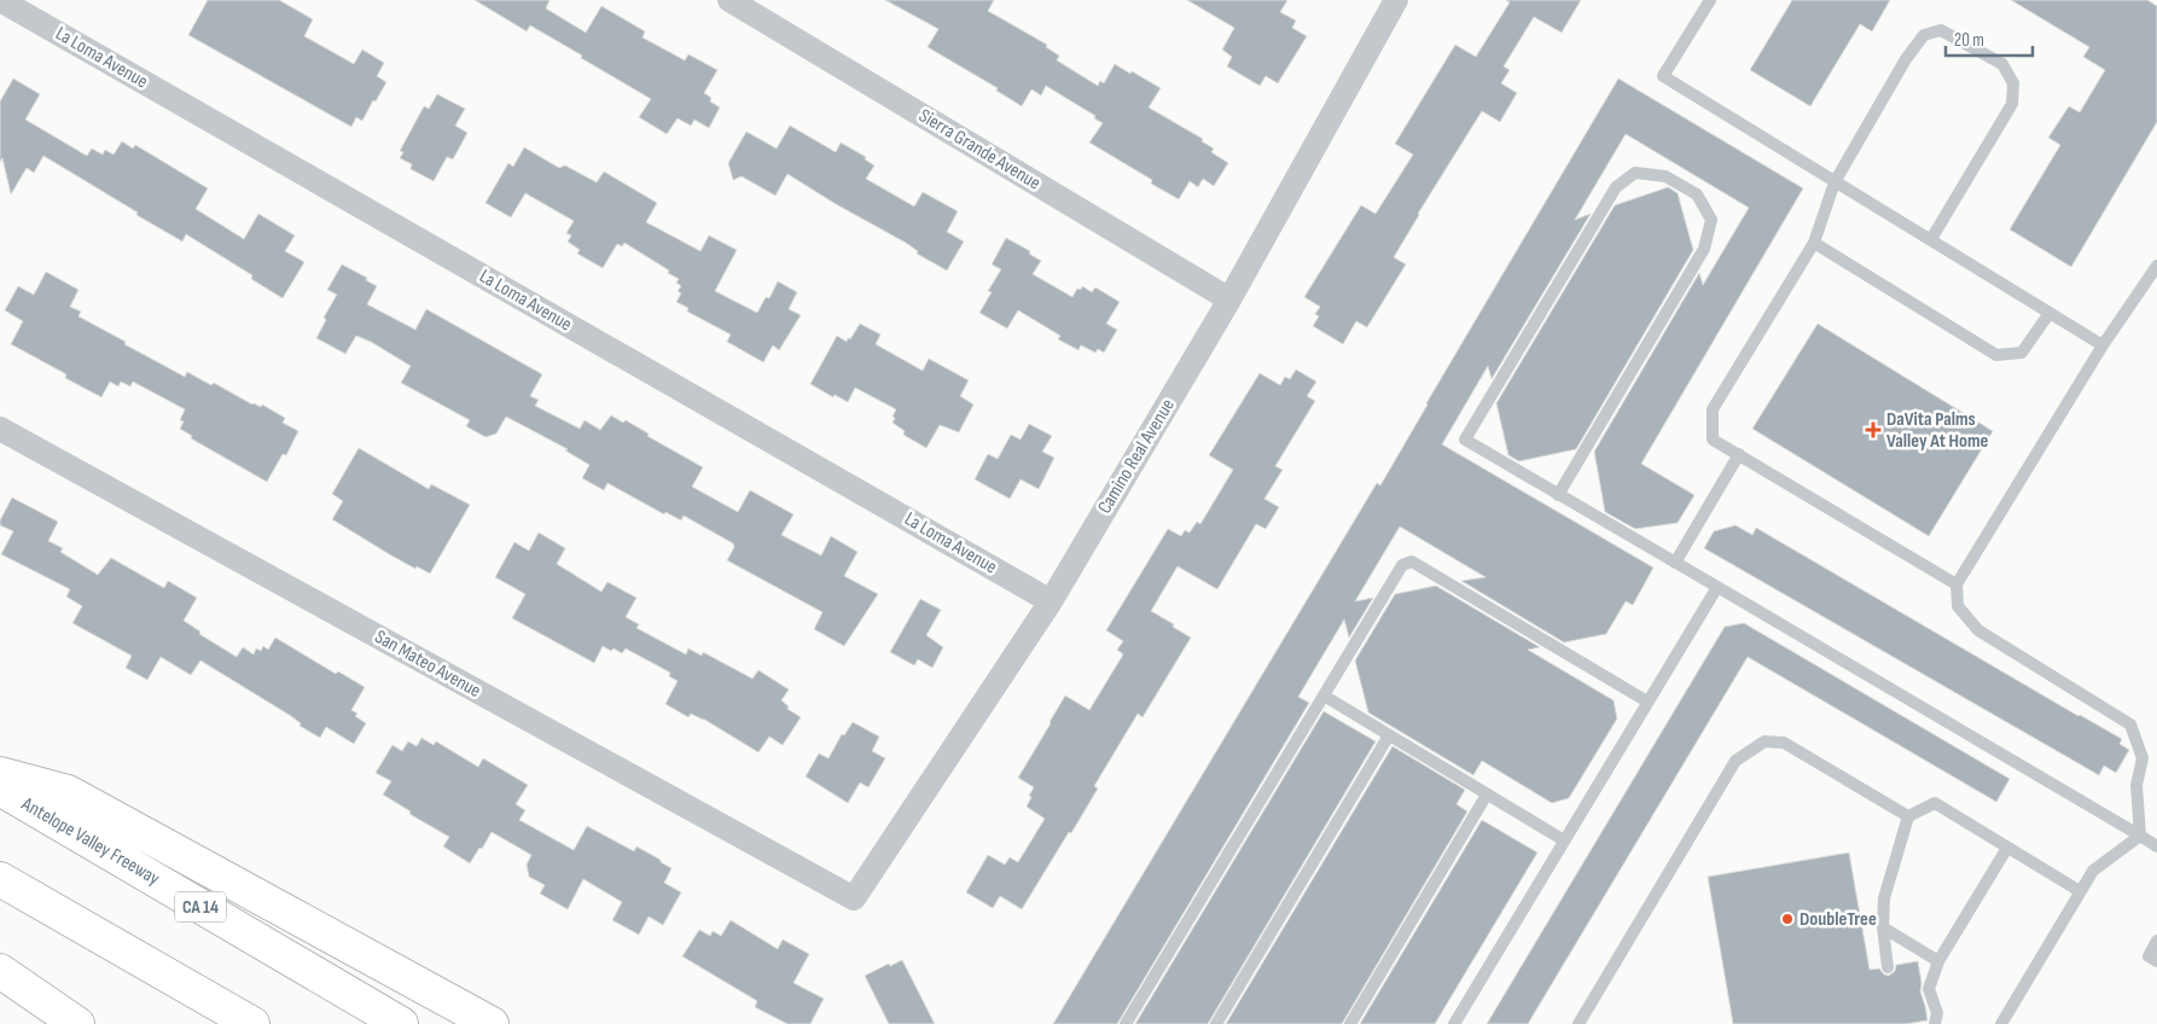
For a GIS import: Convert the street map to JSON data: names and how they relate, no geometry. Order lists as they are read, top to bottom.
{
  "streets": {
    "highway": ["Antelope Valley Freeway", "CA 14"],
    "street": [
      "La Loma Avenue",
      "Sierra Grande Avenue",
      "Camino Real Avenue",
      "San Mateo Avenue"
    ]
  },
  "crossings": [
    ["La Loma Avenue", "Camino Real Avenue"],
    ["Sierra Grande Avenue", "Camino Real Avenue"],
    ["Camino Real Avenue", "San Mateo Avenue"]
  ],
  "places": {
    "health": ["DaVita Palms Valley At Home"],
    "other": ["DoubleTree"]
  },
  "scale_bar": "20 m"
}
